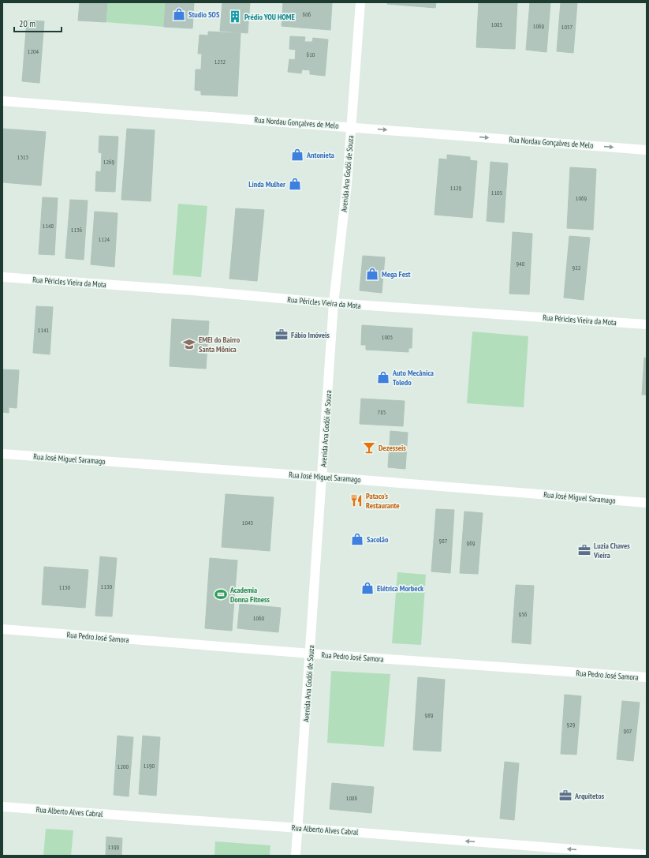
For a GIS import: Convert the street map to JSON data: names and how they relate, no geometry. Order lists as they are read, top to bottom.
{
  "streets": {
    "street": [
      "Rua Nordau Gonçalves de Melo",
      "Avenida Ana Godói de Souza",
      "Rua Péricles Vieira da Mota",
      "Rua José Miguel Saramago",
      "Rua Pedro José Samora",
      "Rua Alberto Alves Cabral"
    ]
  },
  "crossings": [
    ["Rua Nordau Gonçalves de Melo", "Avenida Ana Godói de Souza"],
    ["Avenida Ana Godói de Souza", "Rua Péricles Vieira da Mota"],
    ["Avenida Ana Godói de Souza", "Rua José Miguel Saramago"],
    ["Avenida Ana Godói de Souza", "Rua Pedro José Samora"],
    ["Avenida Ana Godói de Souza", "Rua Alberto Alves Cabral"]
  ],
  "one_way": ["Rua Nordau Gonçalves de Melo", "Rua Alberto Alves Cabral"],
  "places": {
    "shop": [
      "Studio SOS",
      "Antonieta",
      "Linda Mulher",
      "Mega Fest",
      "Auto Mecânica Toledo",
      "Sacolão",
      "Elétrica Morbeck"
    ],
    "building": ["Prédio YOU HOME"],
    "office": ["Fábio Imóveis", "Luzia Chaves Vieira", "Arquitetos"],
    "school or university": ["EMEI do Bairro Santa Mônica"],
    "bar": ["Dezesseis"],
    "restaurant": ["Pataco's Restaurante"],
    "sports": ["Academia Donna Fitness"]
  },
  "house_numbers": [
    "606",
    "1085",
    "1069",
    "1057",
    "1204",
    "610",
    "1232",
    "1313",
    "1269",
    "1129",
    "1105",
    "1069",
    "1148",
    "1136",
    "1124",
    "948",
    "922",
    "1141",
    "1005",
    "785",
    "1045",
    "987",
    "969",
    "1130",
    "1150",
    "956",
    "1060",
    "989",
    "929",
    "907",
    "1190",
    "1200",
    "1086",
    "1199"
  ],
  "scale_bar": "20 m"
}
